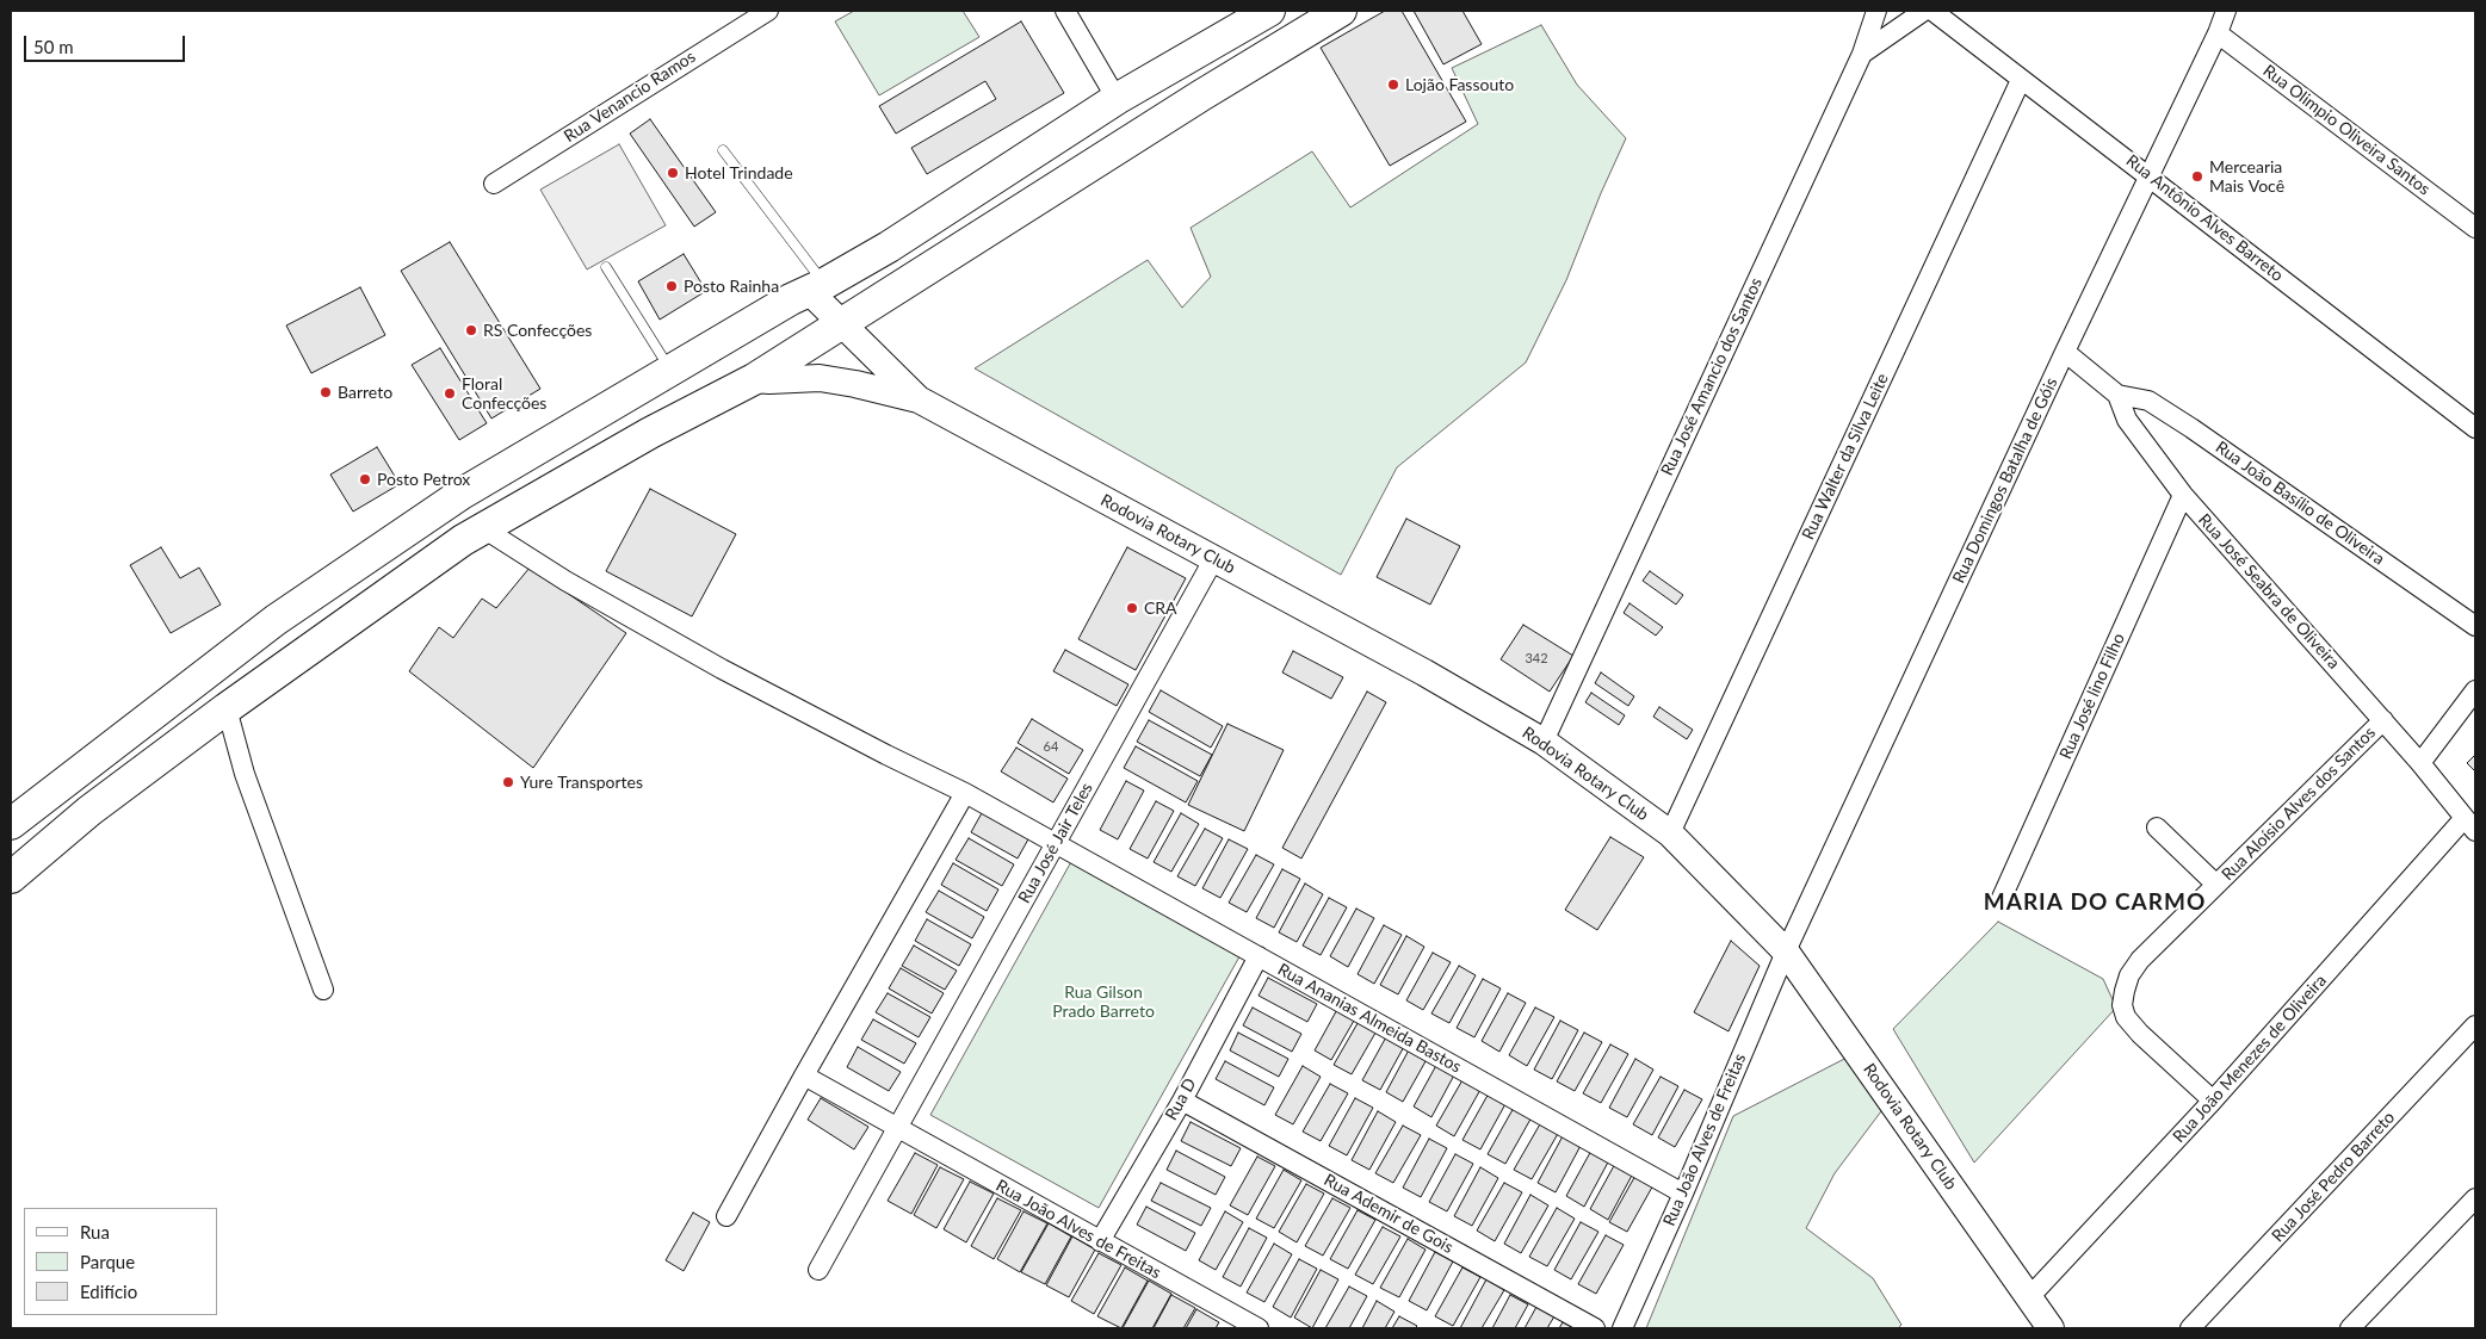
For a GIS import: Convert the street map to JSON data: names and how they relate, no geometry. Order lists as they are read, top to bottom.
{
  "streets": {
    "main road": ["Rodovia Rotary Club"],
    "street": [
      "Rua Venancio Ramos",
      "Rua Olimpio Oliveira Santos",
      "Rua Antônio Alves Barreto",
      "Rua José Amancio dos Santos",
      "Rua Walter da Silva Leite",
      "Rua Domingos Batalha de Góis",
      "Rua João Basílio de Oliveira",
      "Rua José Seabra de Oliveira",
      "Rua José lino Filho",
      "Rua Aloísio Alves dos Santos",
      "Rua José Jair Teles",
      "Rua Ananias Almeida Bastos",
      "Rua João Menezes de Oliveira",
      "Rua D",
      "Rua João Alves de Freitas",
      "Rua José Pedro Barreto",
      "Rua Ademir de Gois"
    ]
  },
  "crossings": [
    ["Rua Olimpio Oliveira Santos", "Rua Domingos Batalha de Góis"],
    ["Rua Antônio Alves Barreto", "Rua Walter da Silva Leite"],
    ["Rua Antônio Alves Barreto", "Rua Domingos Batalha de Góis"],
    ["Rua José Amancio dos Santos", "Rodovia Rotary Club"],
    ["Rua Walter da Silva Leite", "Rodovia Rotary Club"],
    ["Rua Domingos Batalha de Góis", "Rodovia Rotary Club"],
    ["Rua Domingos Batalha de Góis", "Rua José Seabra de Oliveira"],
    ["Rua Domingos Batalha de Góis", "Rua João Alves de Freitas"],
    ["Rua João Basílio de Oliveira", "Rua José Seabra de Oliveira"],
    ["Rodovia Rotary Club", "Rua José Jair Teles"],
    ["Rodovia Rotary Club", "Rua João Menezes de Oliveira"],
    ["Rodovia Rotary Club", "Rua João Alves de Freitas"],
    ["Rua José Seabra de Oliveira", "Rua José lino Filho"],
    ["Rua José Seabra de Oliveira", "Rua Aloísio Alves dos Santos"],
    ["Rua José Seabra de Oliveira", "Rua João Menezes de Oliveira"],
    ["Rua Aloísio Alves dos Santos", "Rua João Menezes de Oliveira"],
    ["Rua José Jair Teles", "Rua Ananias Almeida Bastos"],
    ["Rua José Jair Teles", "Rua João Alves de Freitas"],
    ["Rua Ananias Almeida Bastos", "Rua D"],
    ["Rua Ananias Almeida Bastos", "Rua João Alves de Freitas"],
    ["Rua D", "Rua João Alves de Freitas"],
    ["Rua D", "Rua Ademir de Gois"]
  ],
  "districts": ["MARIA DO CARMO"],
  "parks": ["Rua Gilson Prado Barreto"],
  "places": [
    "Lojão Fassouto",
    "Hotel Trindade",
    "Mercearia Mais Você",
    "Posto Rainha",
    "RS Confecções",
    "Barreto",
    "Floral Confecções",
    "Posto Petrox",
    "CRA",
    "Yure Transportes"
  ],
  "house_numbers": ["342", "64"],
  "legend": ["Rua", "Parque", "Edifício"],
  "scale_bar": "50 m"
}
